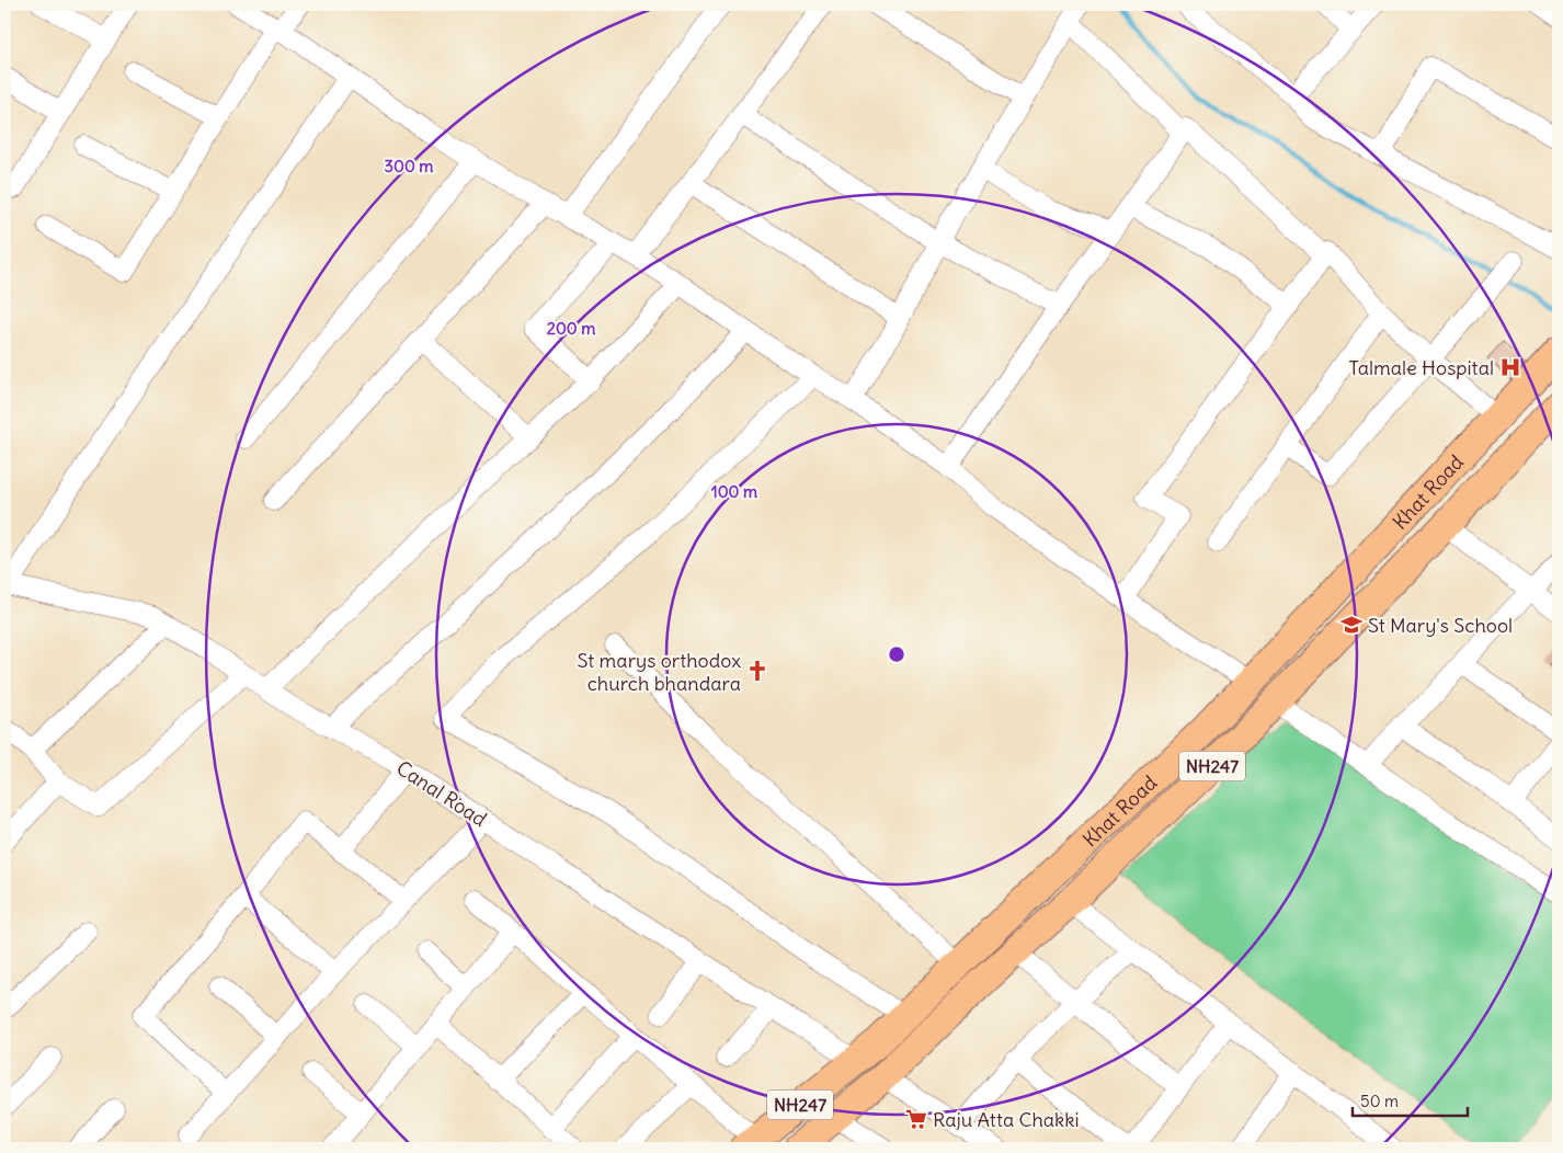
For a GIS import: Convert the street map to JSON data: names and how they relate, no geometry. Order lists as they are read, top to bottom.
{
  "streets": {
    "highway": ["Khat Road", "NH247"],
    "street": ["Canal Road"]
  },
  "crossings": [
    ["Khat Road", "Canal Road"]
  ],
  "places": {
    "hospital": ["Talmale Hospital"],
    "school or university": ["St Mary's School"],
    "church": ["St marys orthodox church bhandara"],
    "supermarket": ["Raju Atta Chakki"]
  },
  "scale_bar": "50 m",
  "rings": ["300 m", "200 m", "100 m"]
}
